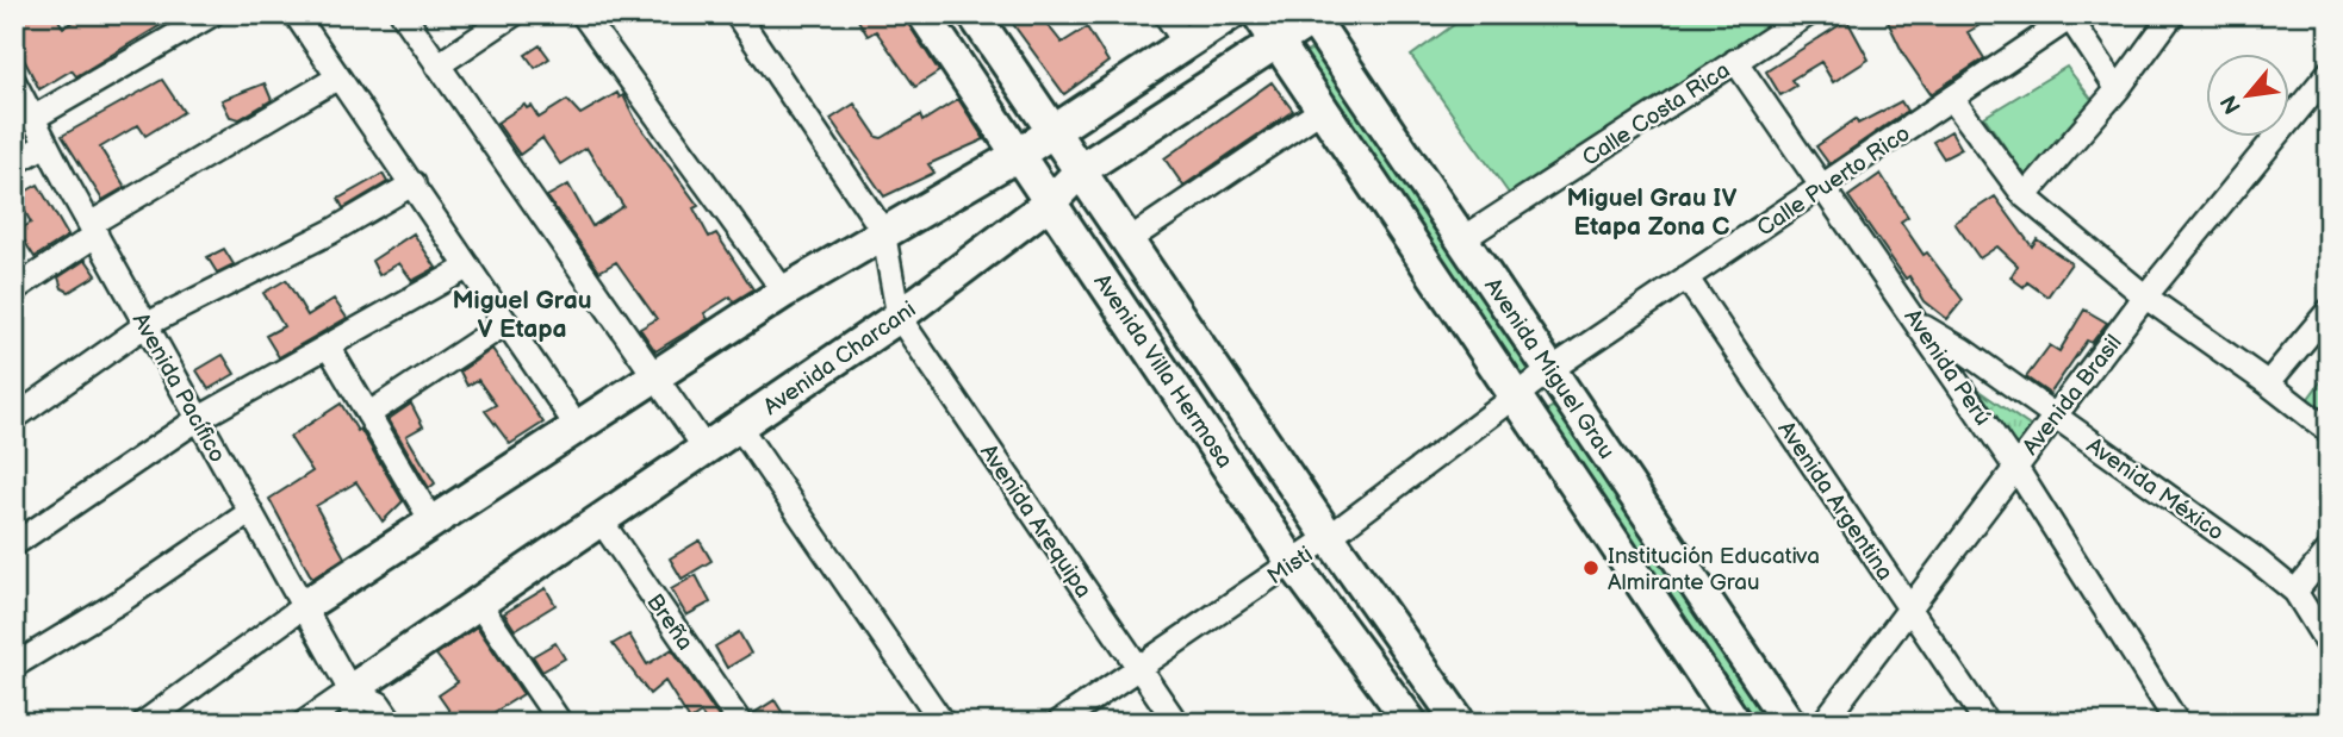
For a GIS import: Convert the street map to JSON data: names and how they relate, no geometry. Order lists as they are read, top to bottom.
{
  "streets": {
    "street": [
      "Calle Costa Rica",
      "Calle Puerto Rico",
      "Avenida Charcani",
      "Avenida Perú",
      "Avenida Miguel Grau",
      "Avenida Villa Hermosa",
      "Avenida Pacífico",
      "Avenida Brasil",
      "Avenida México",
      "Avenida Argentina",
      "Avenida Arequipa",
      "Misti",
      "Breña"
    ]
  },
  "crossings": [
    ["Calle Costa Rica", "Avenida Perú"],
    ["Calle Costa Rica", "Avenida Miguel Grau"],
    ["Calle Puerto Rico", "Avenida Perú"],
    ["Calle Puerto Rico", "Avenida Miguel Grau"],
    ["Calle Puerto Rico", "Avenida Argentina"],
    ["Calle Puerto Rico", "Misti"],
    ["Avenida Charcani", "Avenida Miguel Grau"],
    ["Avenida Charcani", "Avenida Villa Hermosa"],
    ["Avenida Charcani", "Avenida Pacífico"],
    ["Avenida Charcani", "Avenida Arequipa"],
    ["Avenida Charcani", "Breña"],
    ["Avenida Perú", "Avenida Brasil"],
    ["Avenida Perú", "Avenida México"],
    ["Avenida Miguel Grau", "Misti"],
    ["Avenida Villa Hermosa", "Misti"],
    ["Avenida Brasil", "Avenida México"],
    ["Avenida Brasil", "Avenida Argentina"],
    ["Avenida Arequipa", "Misti"]
  ],
  "districts": ["Miguel Grau IV Etapa Zona C", "Miguel Grau V Etapa"],
  "places": ["Institución Educativa Almirante Grau"],
  "north": "bottom left"
}
